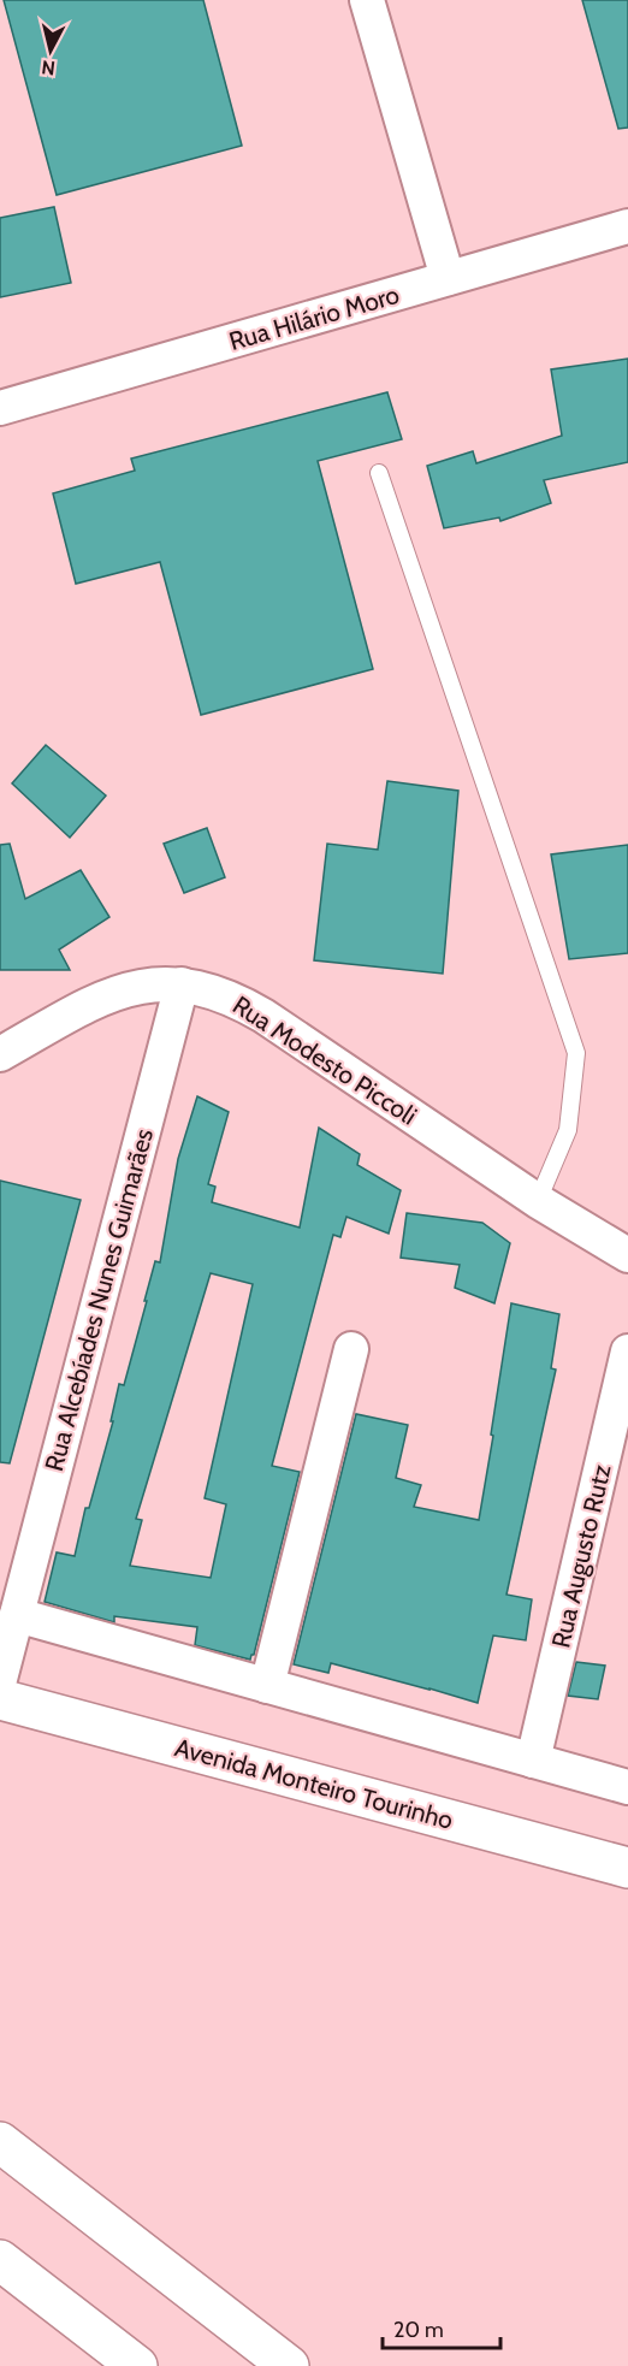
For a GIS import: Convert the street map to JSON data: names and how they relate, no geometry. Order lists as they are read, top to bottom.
{
  "streets": {
    "main road": ["Avenida Monteiro Tourinho"],
    "street": [
      "Rua Hilário Moro",
      "Rua Modesto Piccoli",
      "Rua Alcebíades Nunes Guimarães",
      "Rua Augusto Rutz"
    ]
  },
  "crossings": [
    ["Rua Modesto Piccoli", "Rua Alcebíades Nunes Guimarães"]
  ],
  "scale_bar": "20 m",
  "north": "bottom"
}
